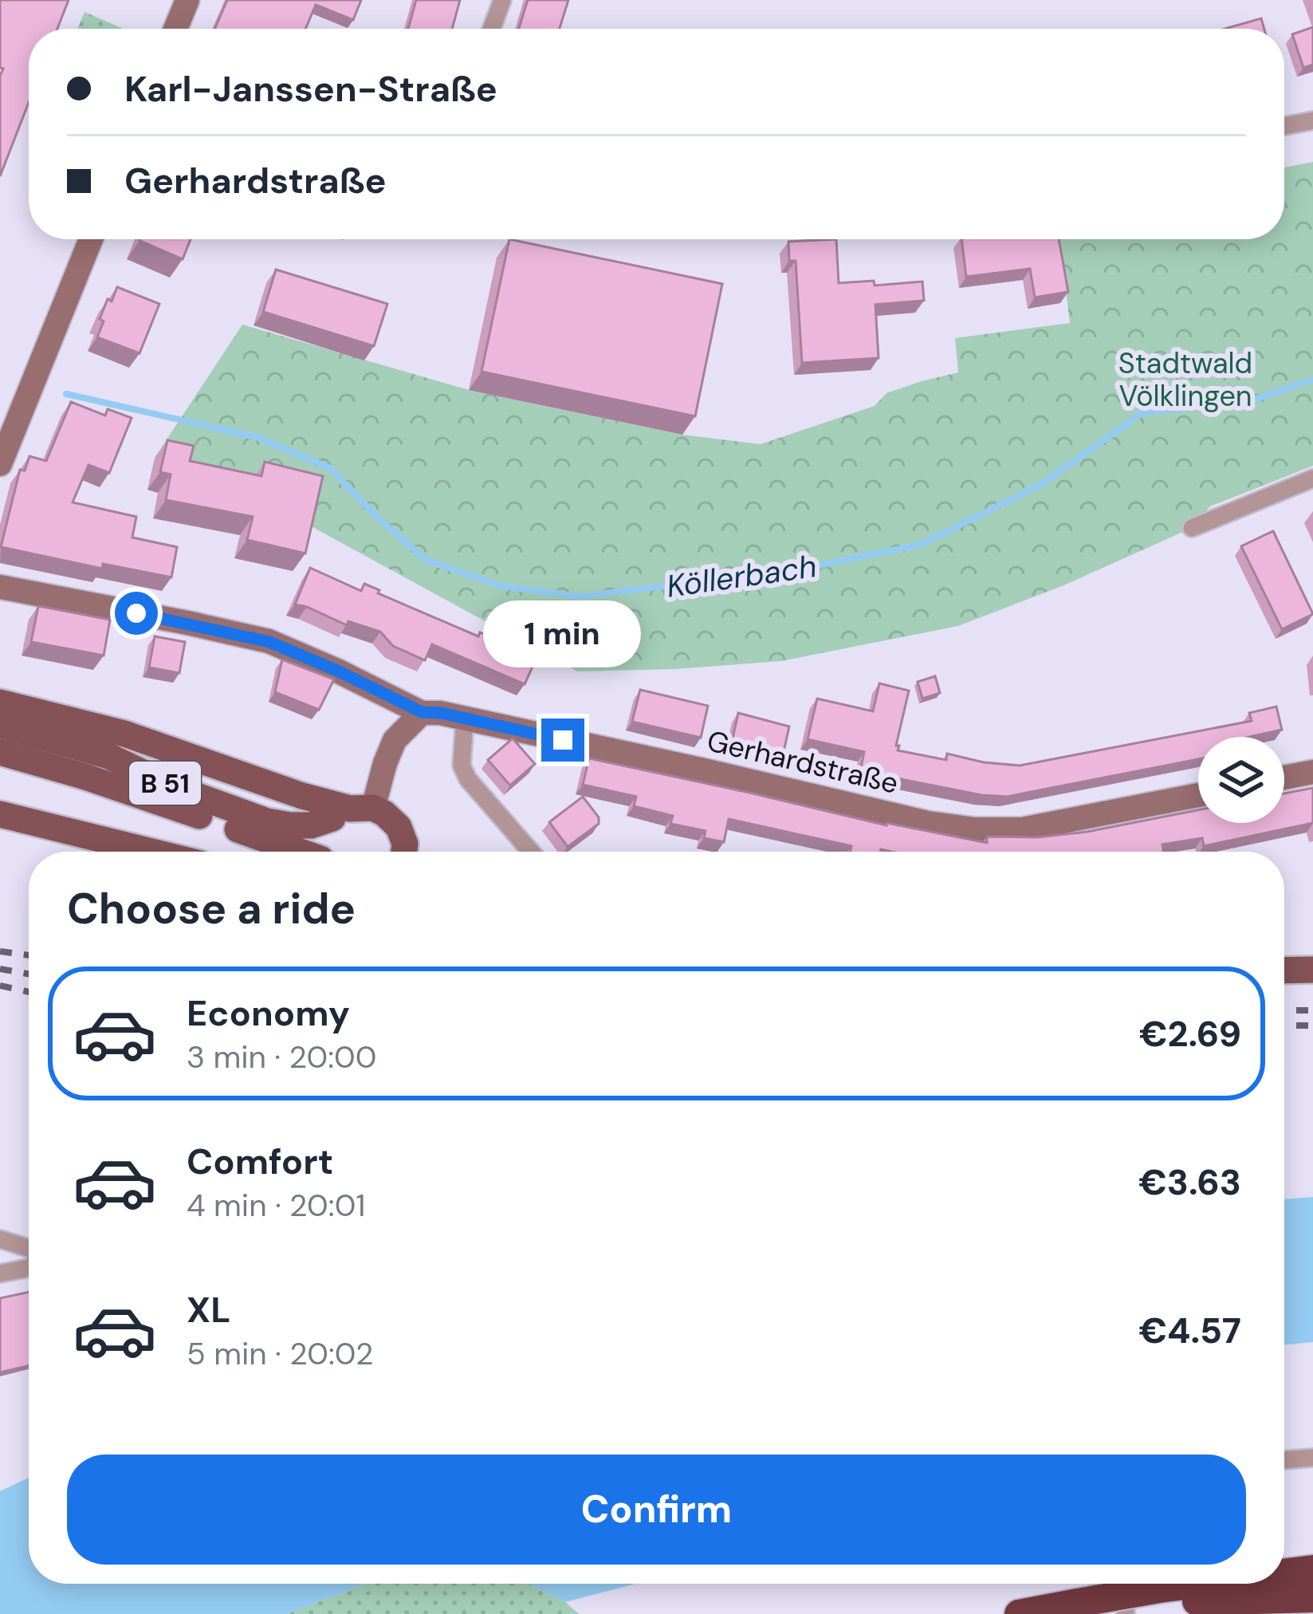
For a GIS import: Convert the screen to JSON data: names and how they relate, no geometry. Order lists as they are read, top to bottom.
{
  "streets": {
    "main road": ["B 51"],
    "street": ["Gerhardstraße"]
  },
  "water": ["Köllerbach"],
  "parks": ["Stadtwald Völklingen"],
  "page": {
    "banner": ["Karl-Janssen-Straße", "Gerhardstraße"],
    "bubble": "1 min",
    "heading": "Choose a ride",
    "list": [
      {
        "name": "Economy",
        "note": "3 min · 20:00",
        "value": "€2.69"
      },
      {
        "name": "Comfort",
        "note": "4 min · 20:01",
        "value": "€3.63"
      },
      {
        "name": "XL",
        "note": "5 min · 20:02",
        "value": "€4.57"
      }
    ],
    "buttons": "Confirm"
  }
}
